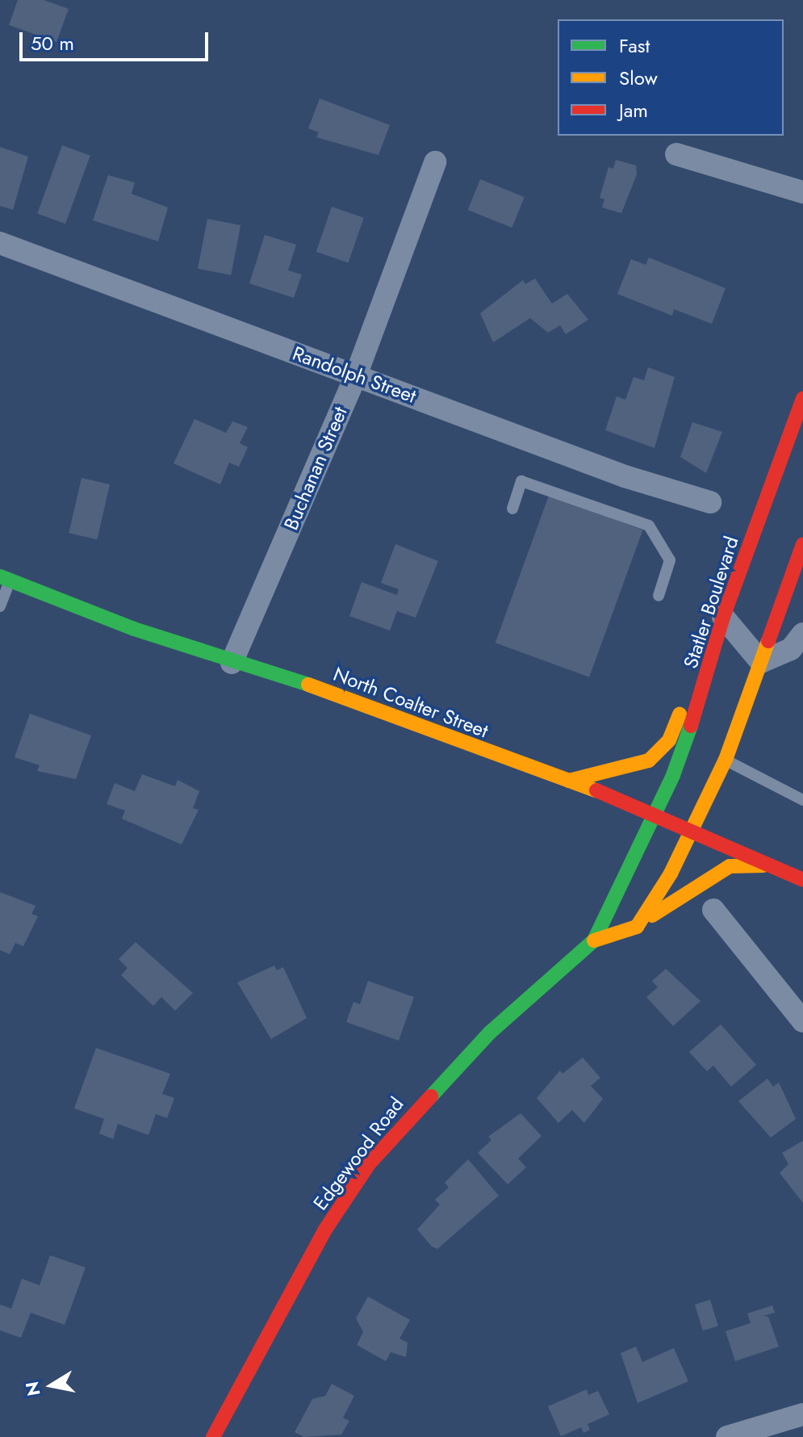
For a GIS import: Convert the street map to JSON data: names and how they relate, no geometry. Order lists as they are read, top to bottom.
{
  "streets": {
    "main road": ["Statler Boulevard", "North Coalter Street", "Edgewood Road"],
    "street": ["Randolph Street", "Buchanan Street"]
  },
  "crossings": [
    ["Randolph Street", "Buchanan Street"],
    ["Buchanan Street", "North Coalter Street"],
    ["Statler Boulevard", "North Coalter Street"],
    ["Statler Boulevard", "Edgewood Road"],
    ["North Coalter Street", "Edgewood Road"]
  ],
  "legend": ["Fast", "Slow", "Jam"],
  "scale_bar": "50 m",
  "north": "left"
}
